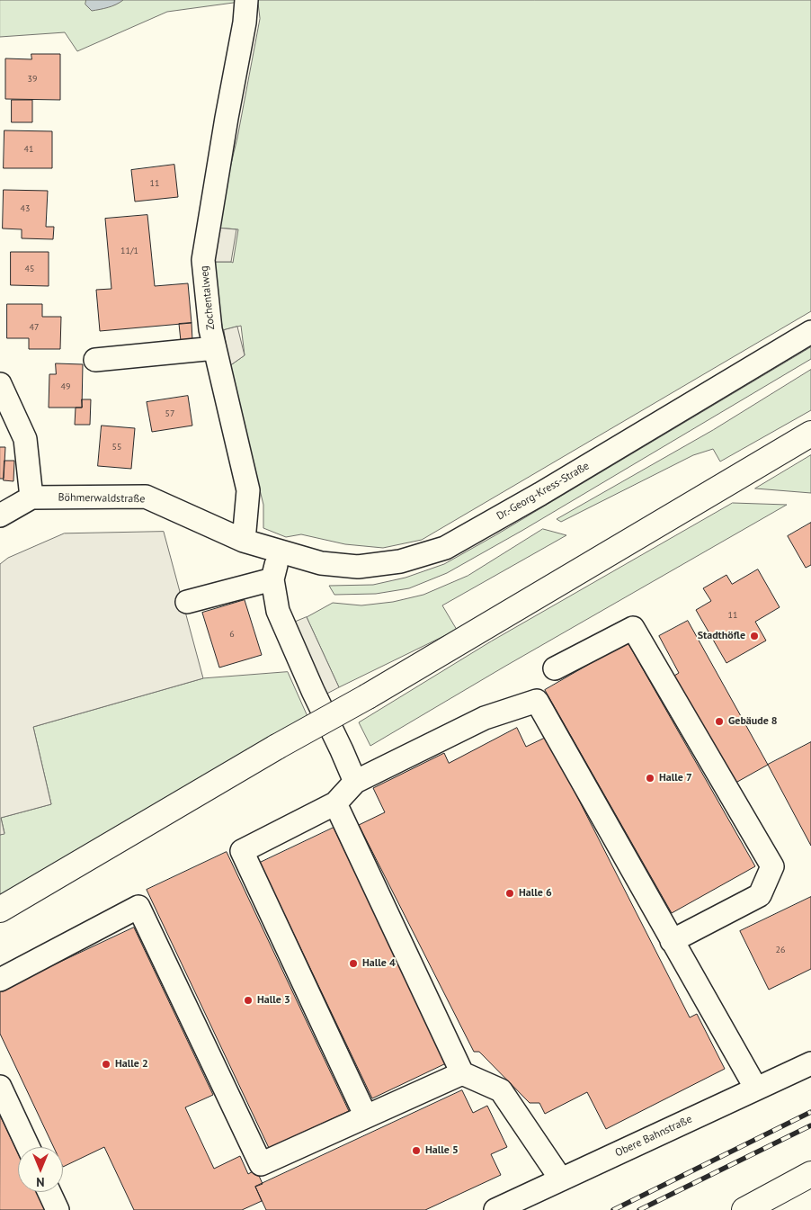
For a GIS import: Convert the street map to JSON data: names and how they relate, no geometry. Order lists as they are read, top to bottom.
{
  "streets": {
    "street": [
      "Zochentalweg",
      "Dr.-Georg-Kress-Straße",
      "Böhmerwaldstraße",
      "Obere Bahnstraße"
    ]
  },
  "crossings": [
    ["Zochentalweg", "Böhmerwaldstraße"],
    ["Dr.-Georg-Kress-Straße", "Böhmerwaldstraße"]
  ],
  "places": [
    "Stadthöfle",
    "Gebäude 8",
    "Halle 7",
    "Halle 6",
    "Halle 4",
    "Halle 3",
    "Halle 2",
    "Halle 5"
  ],
  "house_numbers": [
    "39",
    "41",
    "11",
    "43",
    "11/1",
    "45",
    "47",
    "49",
    "57",
    "55",
    "11",
    "6",
    "26"
  ],
  "north": "bottom"
}
